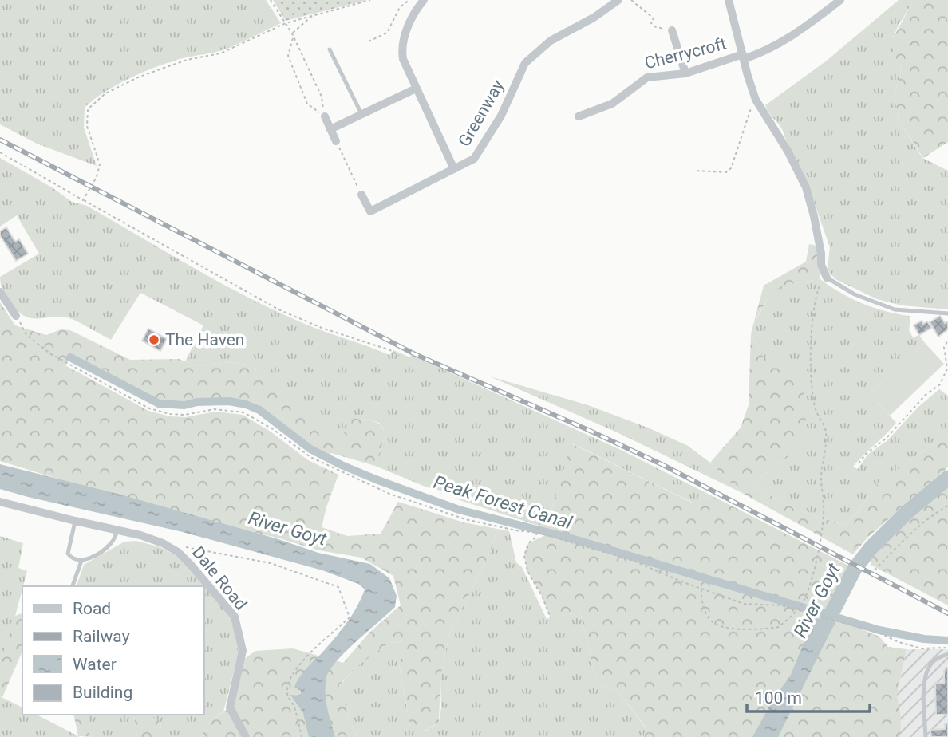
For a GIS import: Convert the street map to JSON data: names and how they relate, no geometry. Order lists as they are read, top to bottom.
{
  "streets": {
    "street": ["Cherrycroft", "Greenway", "Dale Road"]
  },
  "water": ["Peak Forest Canal", "River Goyt"],
  "places": ["The Haven"],
  "legend": [
    "Road",
    "Railway",
    "Water",
    "Building"
  ],
  "scale_bar": "100 m"
}
